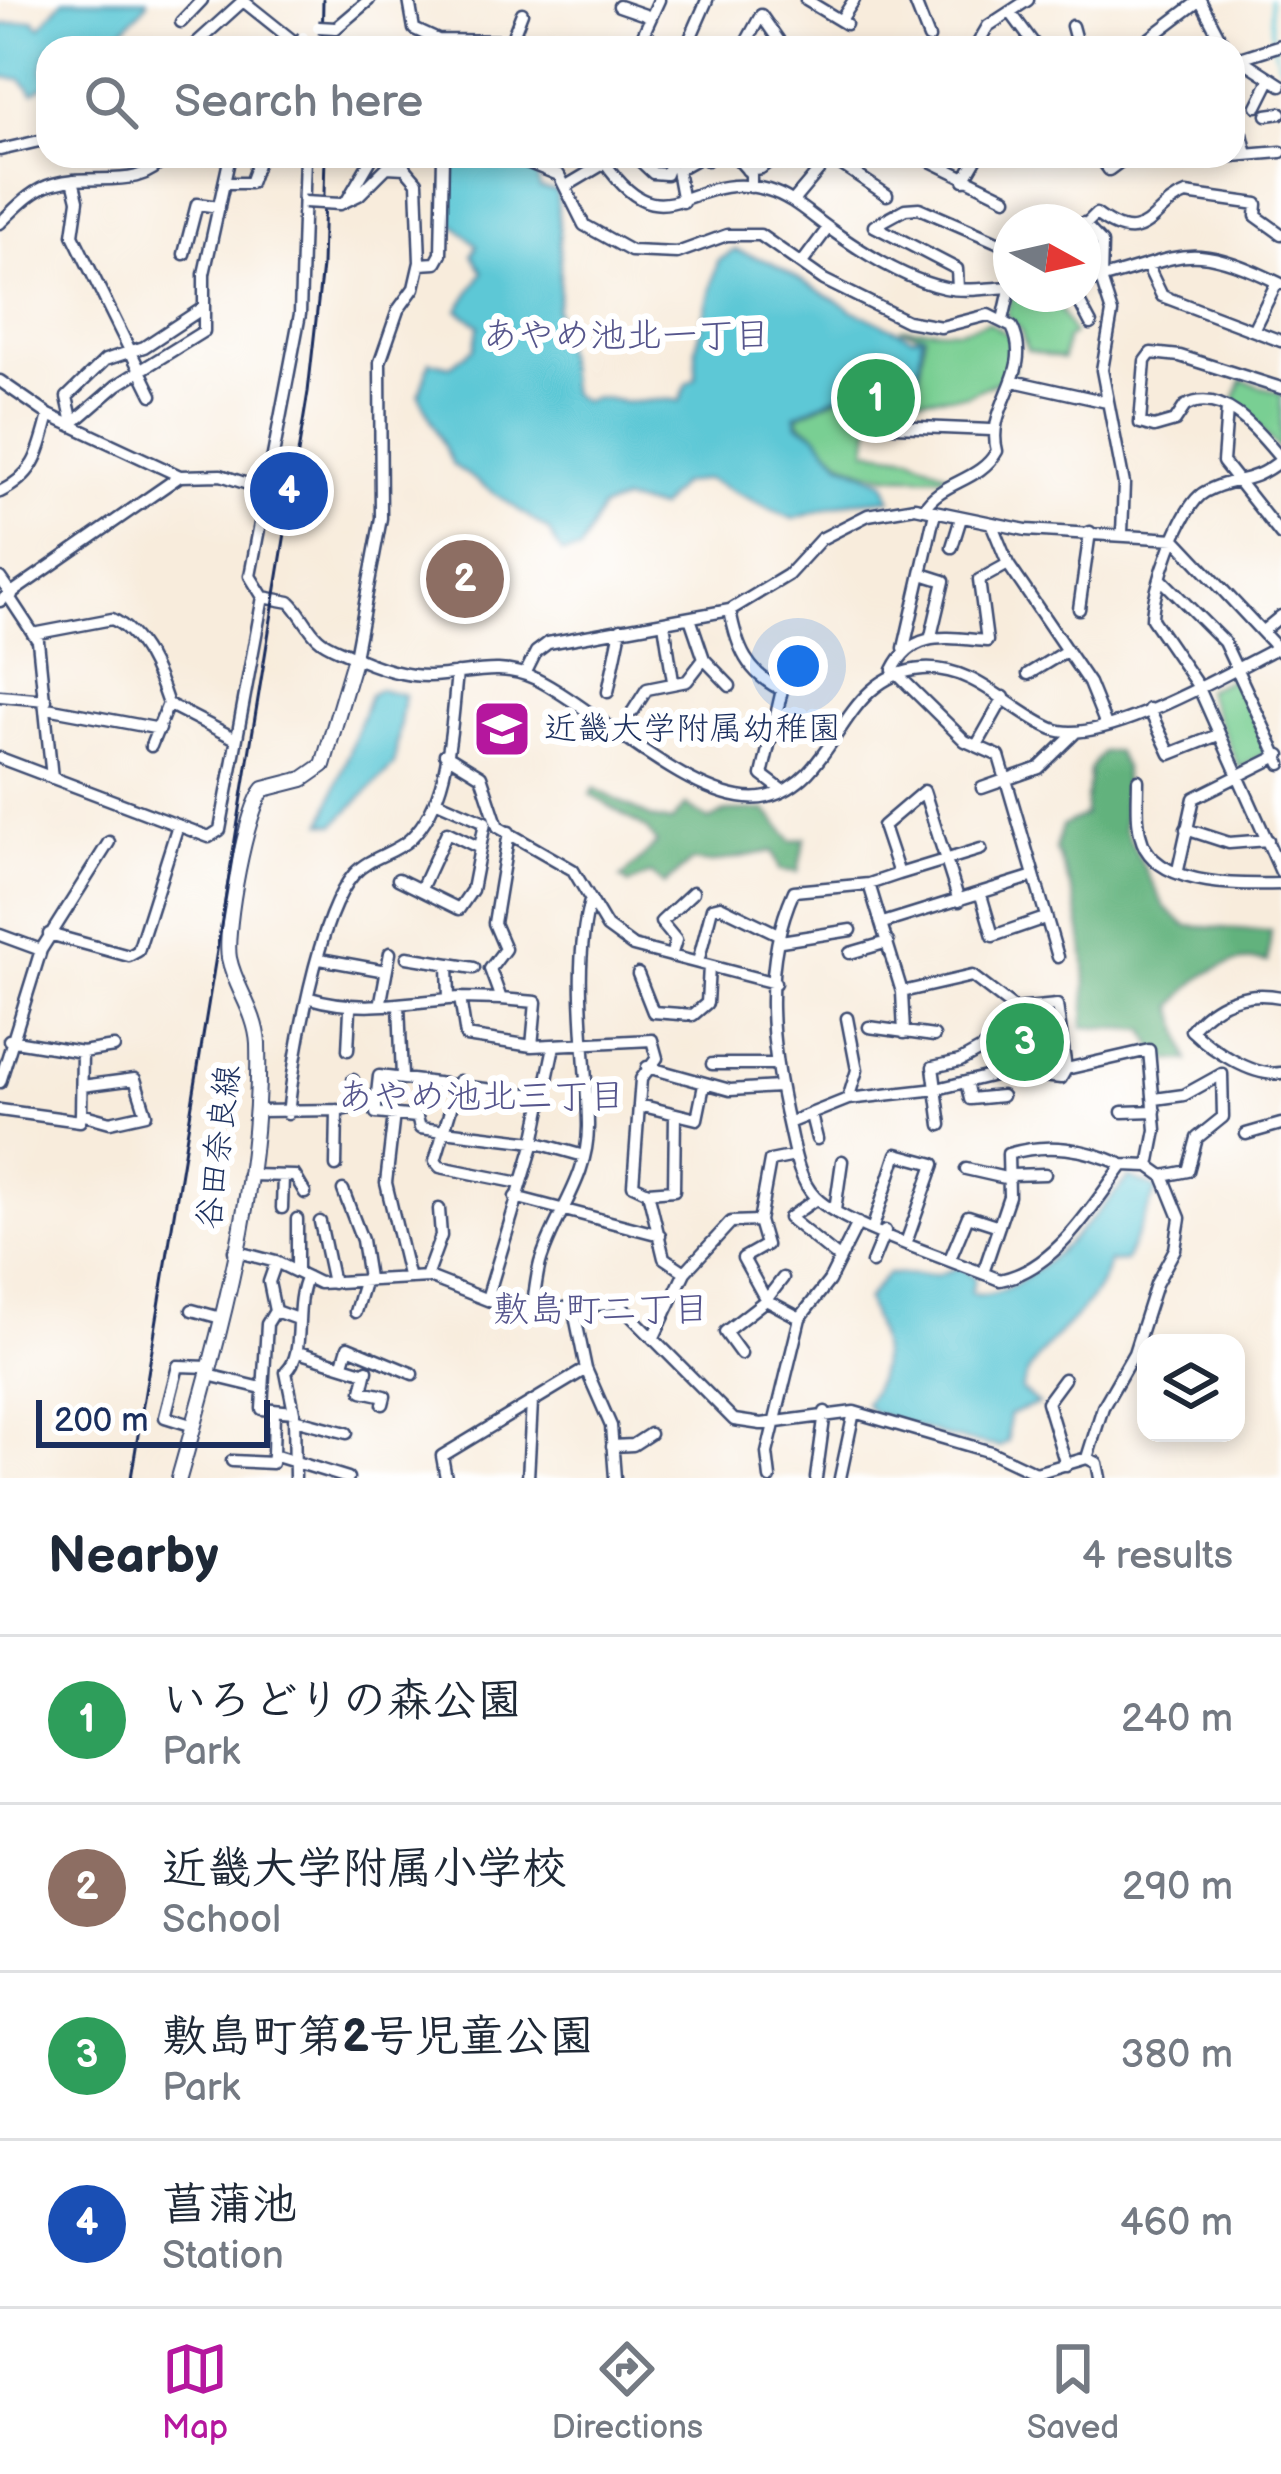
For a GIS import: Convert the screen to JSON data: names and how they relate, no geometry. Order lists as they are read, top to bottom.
{
  "streets": {
    "main road": ["谷田奈良線"]
  },
  "districts": ["あやめ池北一丁目", "あやめ池北三丁目", "敷島町二丁目"],
  "places": {
    "school or university": ["近畿大学附属幼稚園"]
  },
  "scale_bar": "200 m",
  "north": "right",
  "page": {
    "search": "Search here",
    "pins": [
      "1",
      "4",
      "2",
      "3"
    ],
    "scale": "200 m",
    "heading": ["Nearby", "4 results"],
    "list": [
      {
        "mark": "1",
        "name": "いろどりの森公園",
        "note": "Park",
        "value": "240 m"
      },
      {
        "mark": "2",
        "name": "近畿大学附属小学校",
        "note": "School",
        "value": "290 m"
      },
      {
        "mark": "3",
        "name": "敷島町第2号児童公園",
        "note": "Park",
        "value": "380 m"
      },
      {
        "mark": "4",
        "name": "菖蒲池",
        "note": "Station",
        "value": "460 m"
      }
    ],
    "nav": ["Map", "Directions", "Saved"]
  }
}
